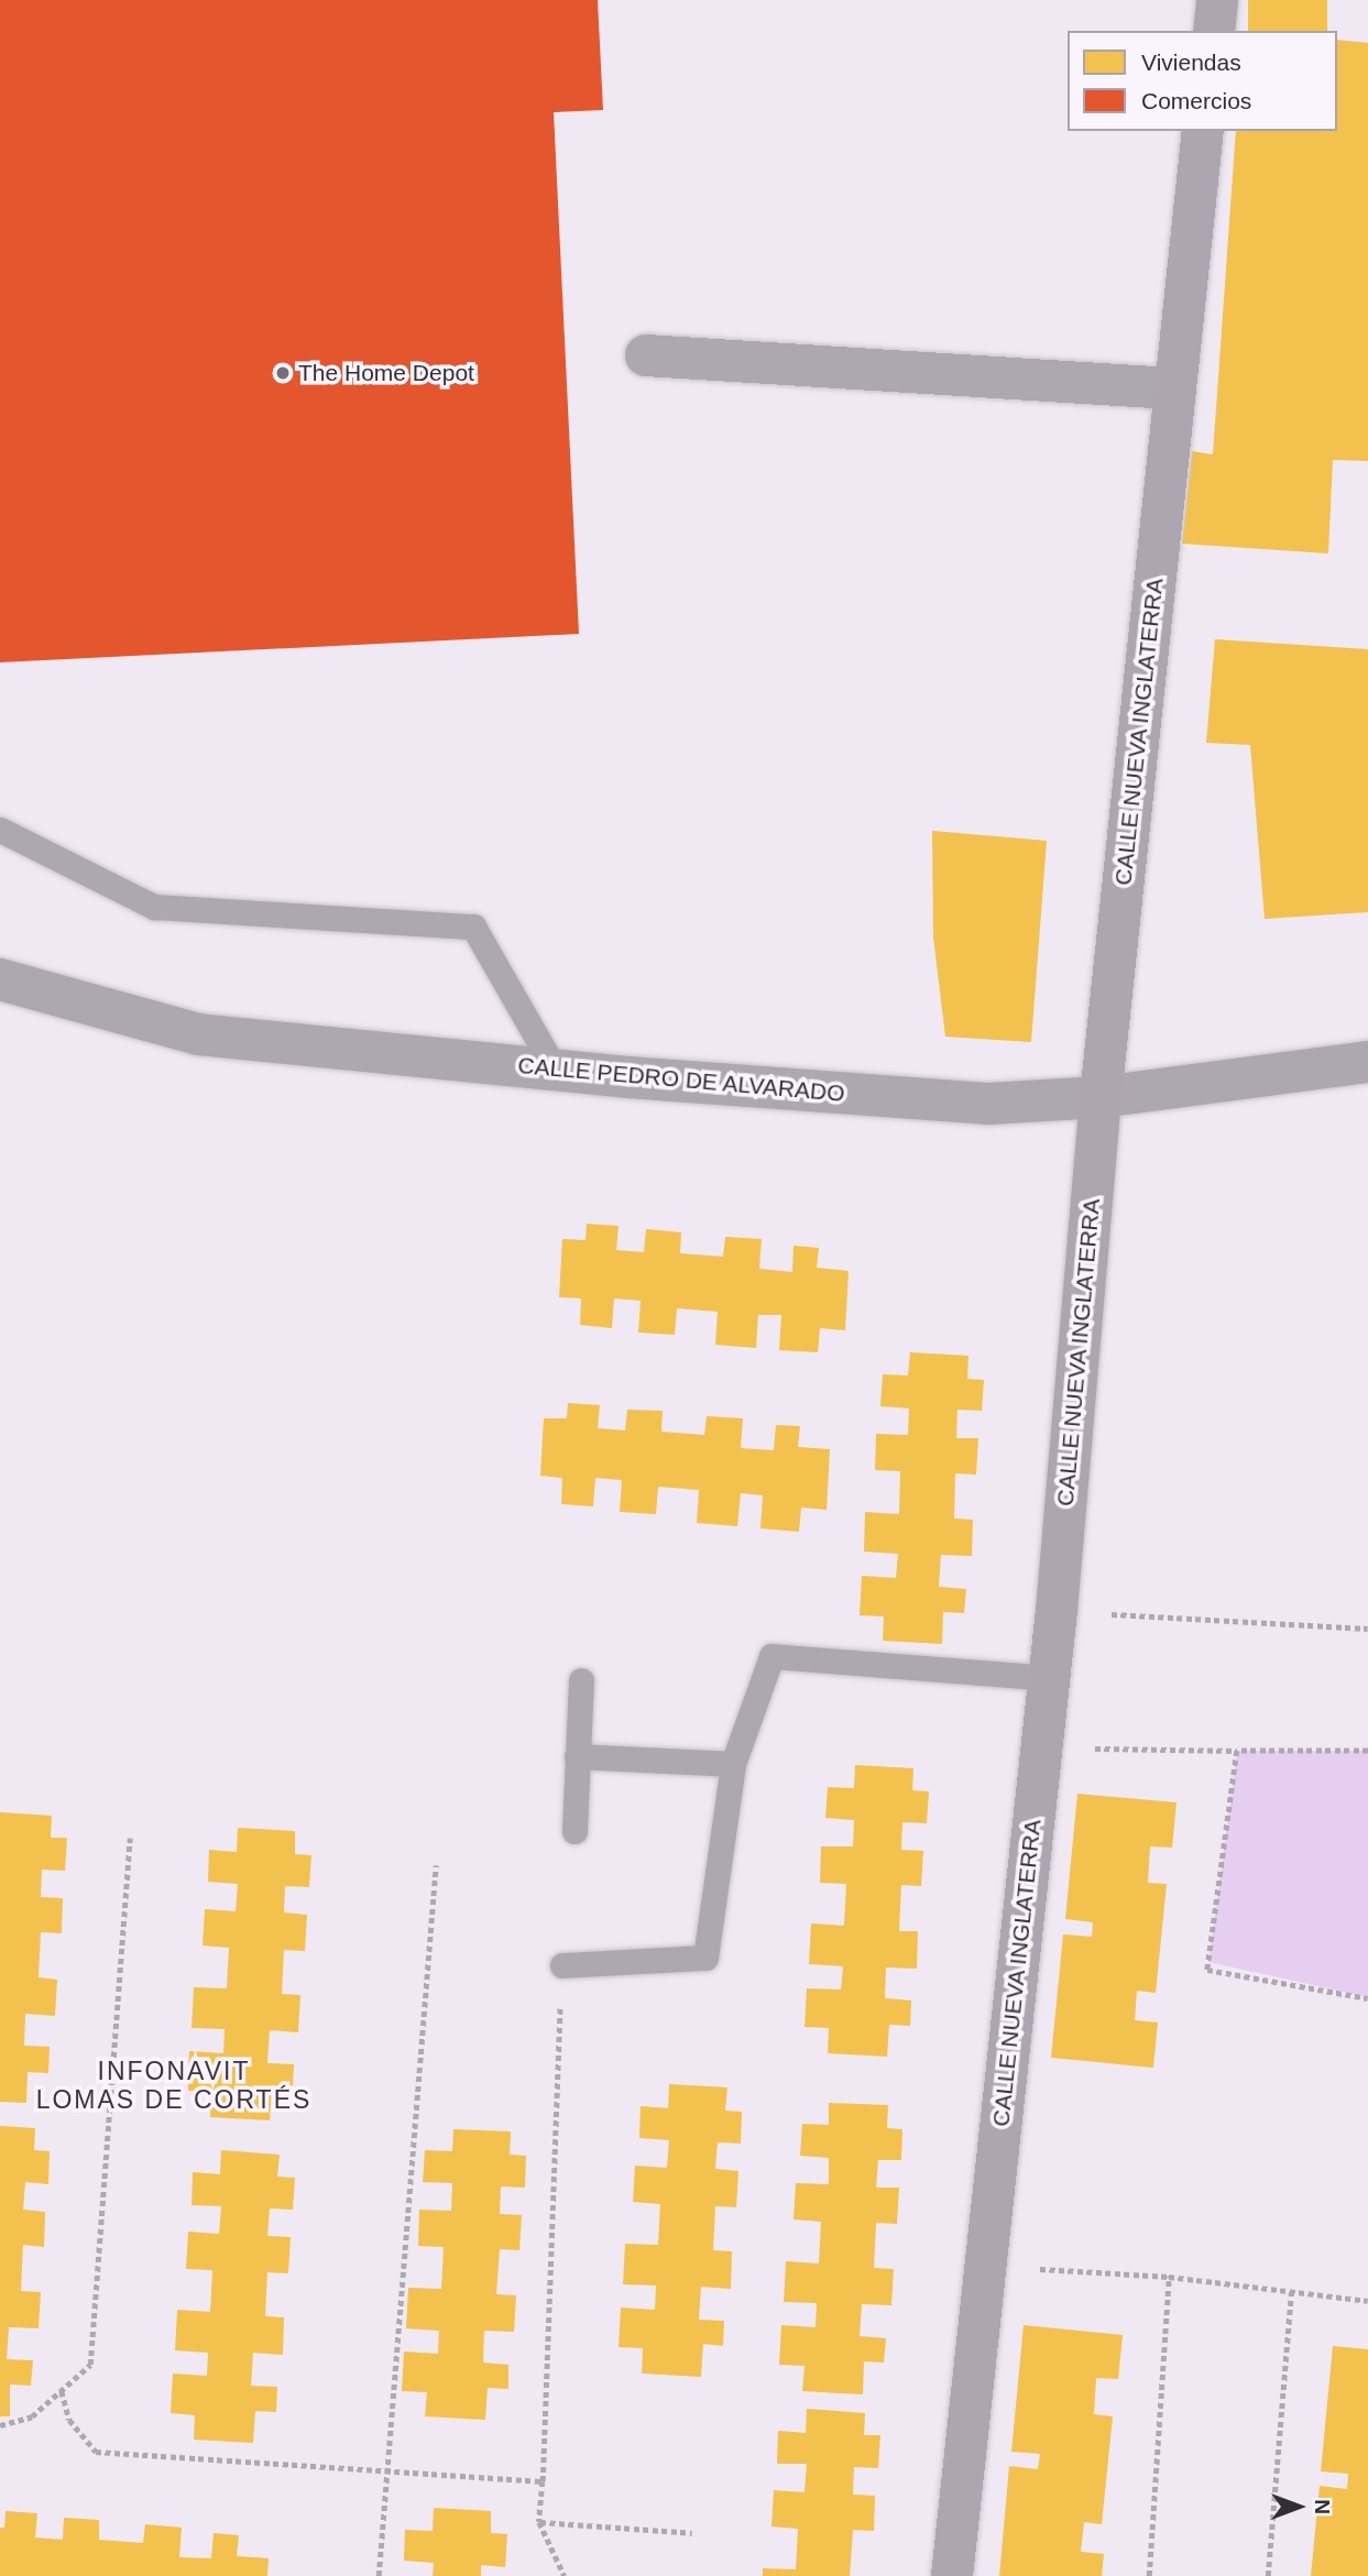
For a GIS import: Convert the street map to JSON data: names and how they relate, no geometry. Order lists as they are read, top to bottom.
{
  "streets": {
    "main road": ["CALLE NUEVA INGLATERRA"],
    "street": ["CALLE PEDRO DE ALVARADO"]
  },
  "crossings": [
    ["CALLE NUEVA INGLATERRA", "CALLE PEDRO DE ALVARADO"]
  ],
  "districts": ["INFONAVIT LOMAS DE CORTÉS"],
  "places": ["The Home Depot"],
  "legend": ["Viviendas", "Comercios"],
  "north": "right"
}
